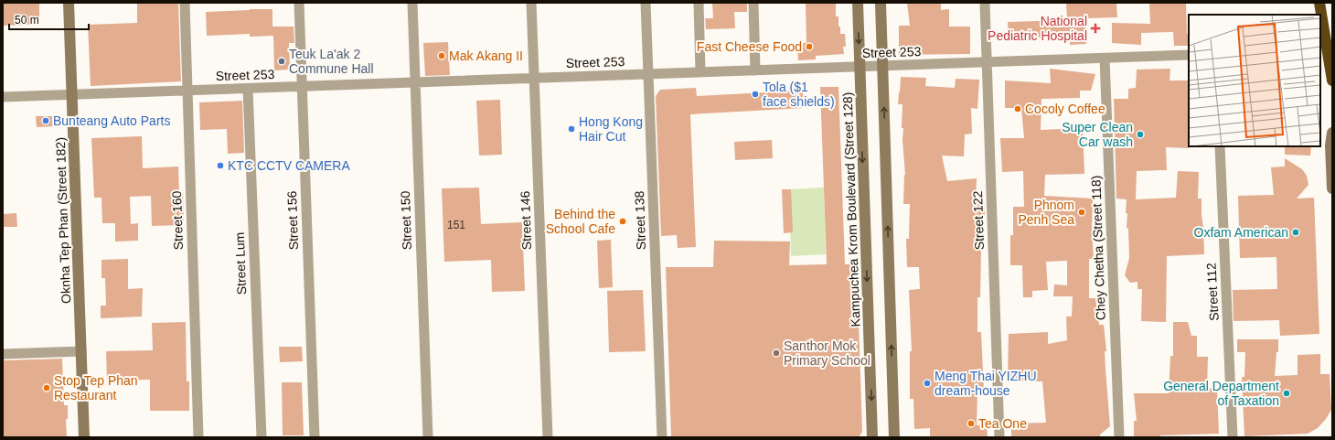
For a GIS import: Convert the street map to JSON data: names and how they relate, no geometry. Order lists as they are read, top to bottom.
{
  "streets": {
    "main road": ["Kampuchea Krom Boulevard (Street 128)", "Oknha Tep Phan (Street 182)"],
    "street": [
      "Street 253",
      "Street 160",
      "Street 156",
      "Street 150",
      "Street 146",
      "Street 138",
      "Street 122",
      "Chey Chetha (Street 118)",
      "Street Lum",
      "Street 112"
    ]
  },
  "crossings": [
    ["Street 253", "Kampuchea Krom Boulevard (Street 128)"],
    ["Street 253", "Oknha Tep Phan (Street 182)"],
    ["Street 253", "Street 160"],
    ["Street 253", "Street 156"],
    ["Street 253", "Street 150"],
    ["Street 253", "Street 146"],
    ["Street 253", "Street 138"],
    ["Street 253", "Street 122"],
    ["Street 253", "Chey Chetha (Street 118)"],
    ["Street 253", "Street Lum"]
  ],
  "places": {
    "health": ["National Pediatric Hospital"],
    "other": [
      "Fast Cheese Food",
      "Mak Akang II",
      "Teuk La'ak 2 Commune Hall",
      "Tola ($1 face shields)",
      "Cocoly Coffee",
      "Bunteang Auto Parts",
      "Hong Kong Hair Cut",
      "Super Clean Car wash",
      "KTC CCTV CAMERA",
      "Phnom Penh Sea",
      "Behind the School Cafe",
      "Oxfam American",
      "Santhor Mok Primary School",
      "Meng Thai YIZHU dream-house",
      "Stop Tep Phan Restaurant",
      "General Department of Taxation",
      "Tea One"
    ]
  },
  "house_numbers": ["151"],
  "scale_bar": "50 m"
}
